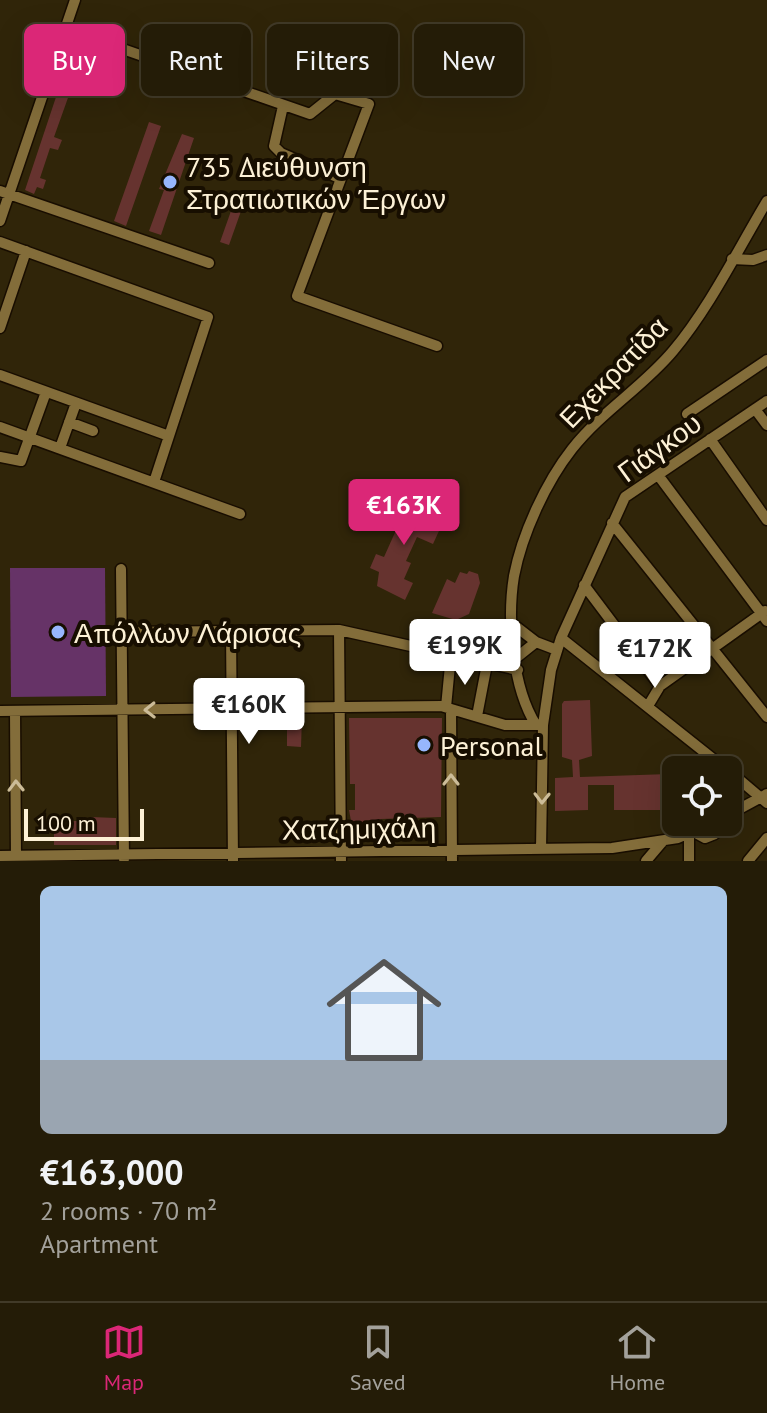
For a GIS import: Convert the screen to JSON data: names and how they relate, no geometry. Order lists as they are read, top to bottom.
{
  "streets": {
    "street": ["Εχεκρατίδα", "Γιάγκου", "Χατζημιχάλη"]
  },
  "crossings": [
    ["Εχεκρατίδα", "Γιάγκου"]
  ],
  "places": ["735 Διεύθυνση Στρατιωτικών Έργων", "Απόλλων Λάρισας", "Personal"],
  "scale_bar": "100 m",
  "page": {
    "chip": [
      "Buy",
      "Rent",
      "Filters",
      "New"
    ],
    "price": [
      "€163K",
      "€199K",
      "€172K",
      "€160K"
    ],
    "scale": "100 m",
    "list": [
      {
        "name": "€163,000",
        "note": "2 rooms · 70 m² · Apartment"
      }
    ],
    "tabs": ["Map", "Saved", "Home"]
  }
}
